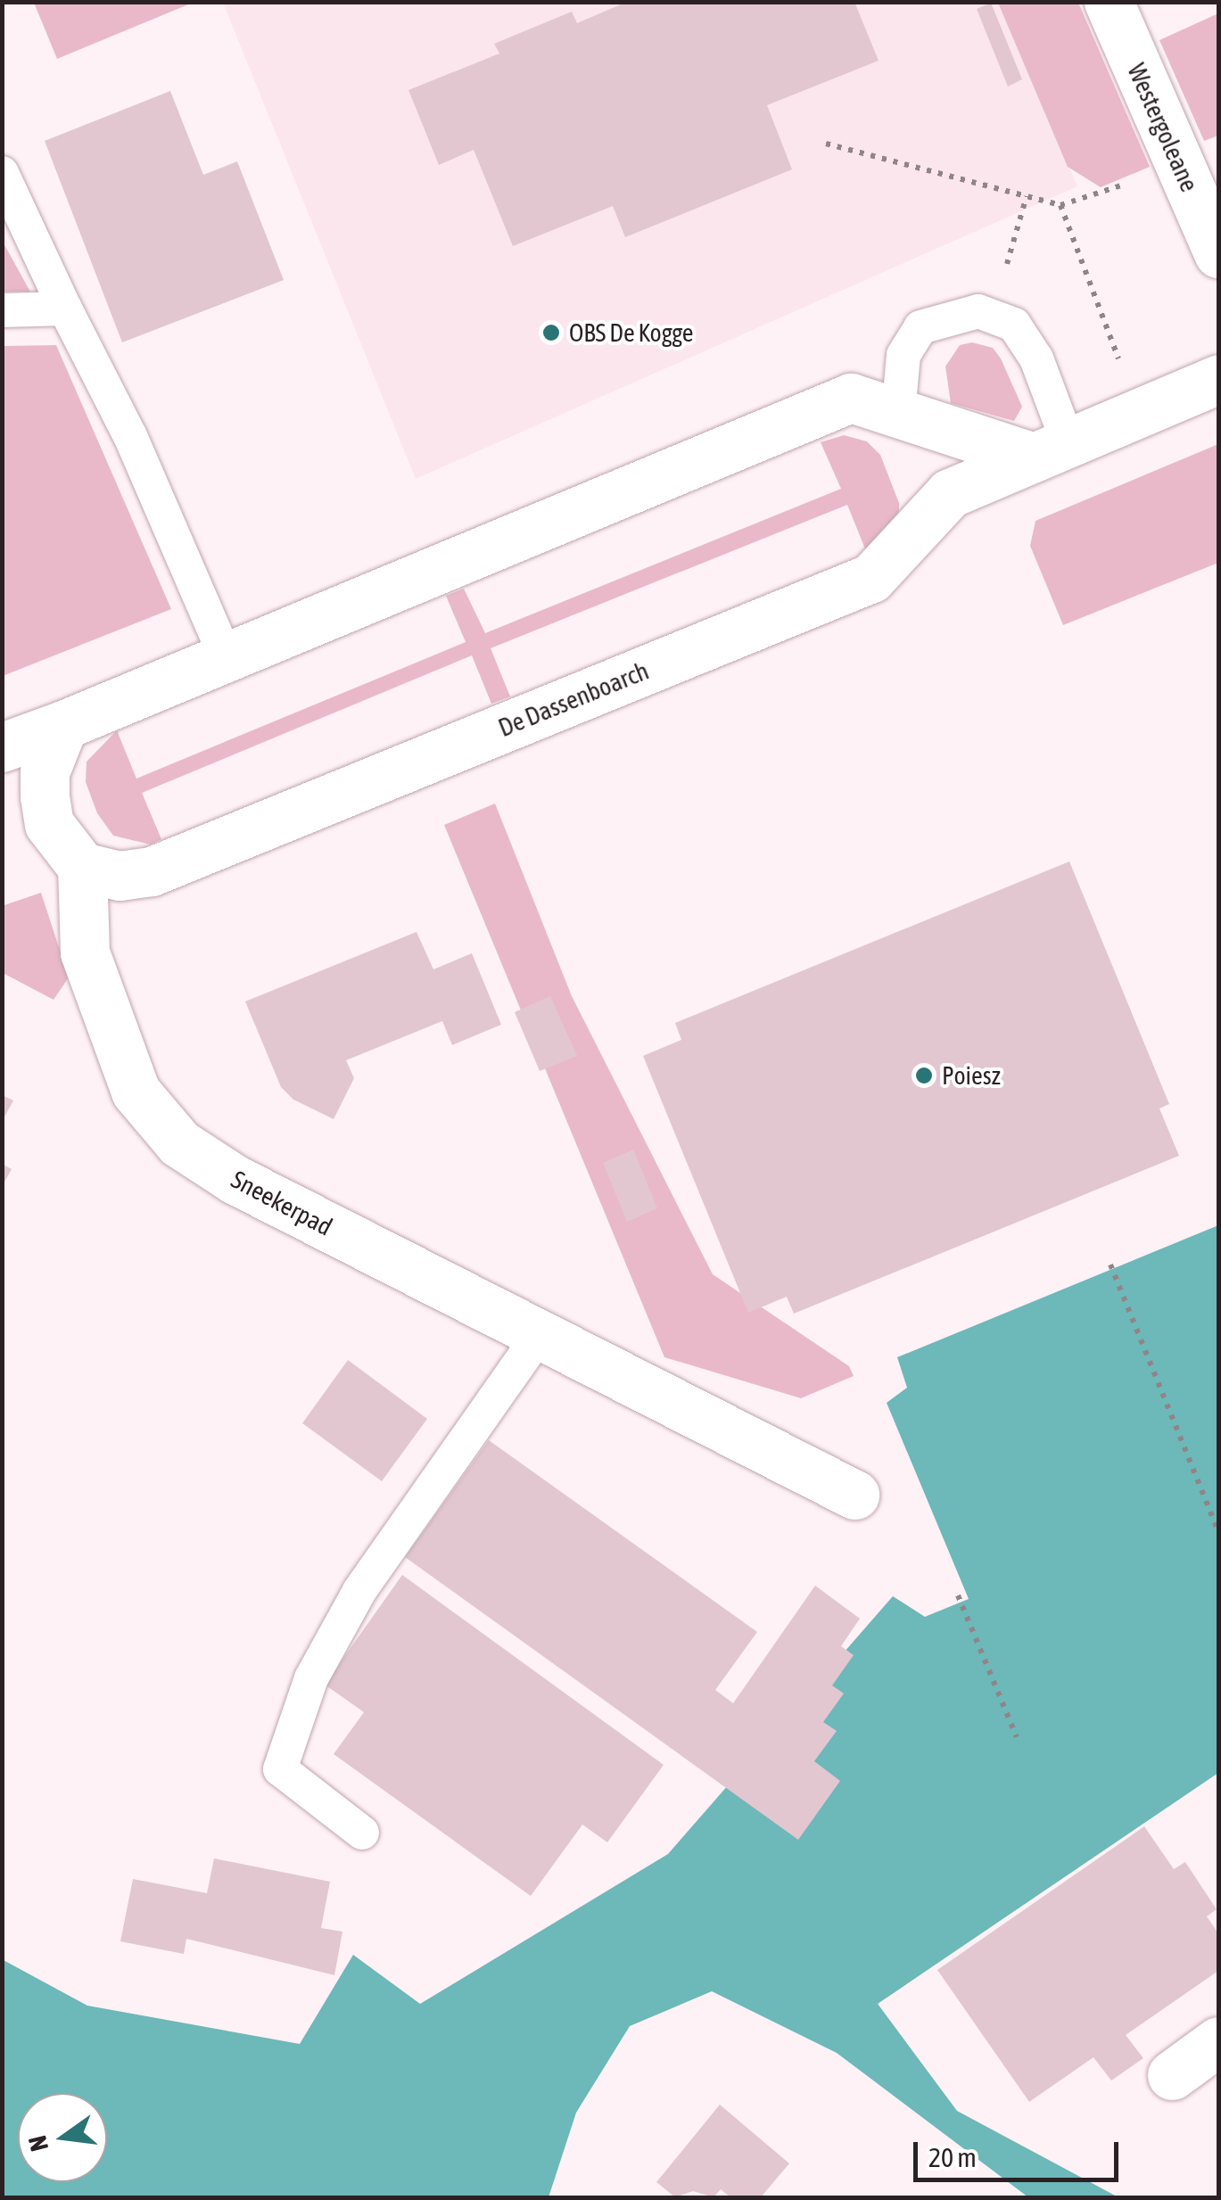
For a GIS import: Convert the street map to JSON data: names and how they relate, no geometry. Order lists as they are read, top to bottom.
{
  "streets": {
    "street": ["Westergoleane", "De Dassenboarch", "Sneekerpad"]
  },
  "crossings": [
    ["De Dassenboarch", "Sneekerpad"]
  ],
  "places": ["OBS De Kogge", "Poiesz"],
  "scale_bar": "20 m",
  "north": "left"
}
